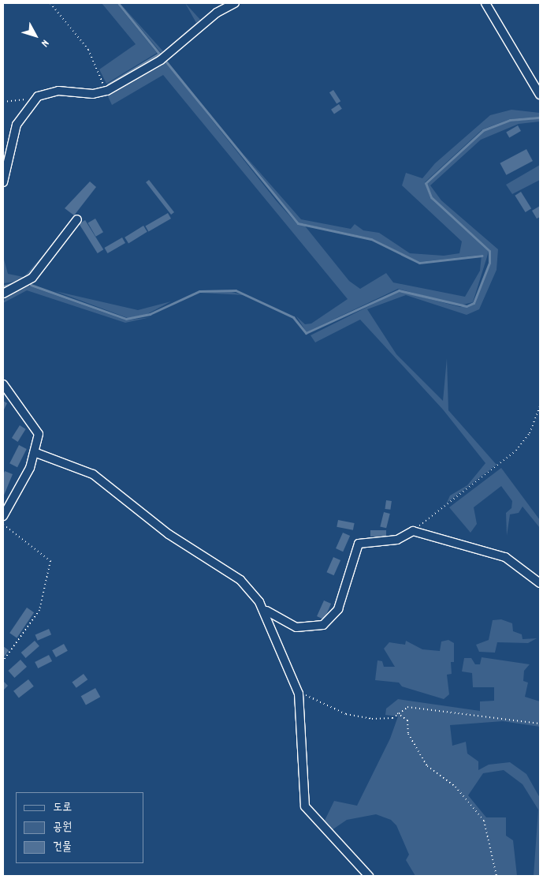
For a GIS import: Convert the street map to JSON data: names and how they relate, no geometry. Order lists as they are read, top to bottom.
{
  "legend": ["도로", "공원", "건물"],
  "north": "bottom right"
}
